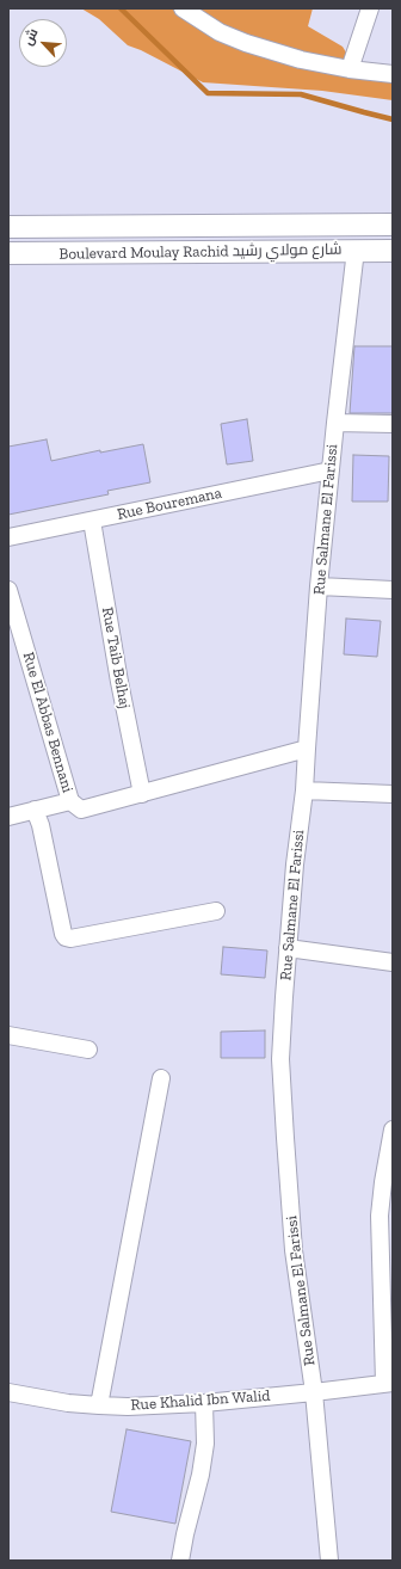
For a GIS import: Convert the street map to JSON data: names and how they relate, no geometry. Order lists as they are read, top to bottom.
{
  "streets": {
    "main road": ["Boulevard Moulay Rachid شارع مولاي رشيد"],
    "street": [
      "Rue Bouremana",
      "Rue Salmane El Farissi",
      "Rue Taib Belhaj",
      "Rue El Abbas Bennani",
      "Rue Khalid Ibn Walid"
    ]
  },
  "crossings": [
    ["Boulevard Moulay Rachid شارع مولاي رشيد", "Rue Salmane El Farissi"],
    ["Rue Bouremana", "Rue Salmane El Farissi"],
    ["Rue Bouremana", "Rue Taib Belhaj"],
    ["Rue Salmane El Farissi", "Rue Khalid Ibn Walid"]
  ],
  "north": "top left"
}
